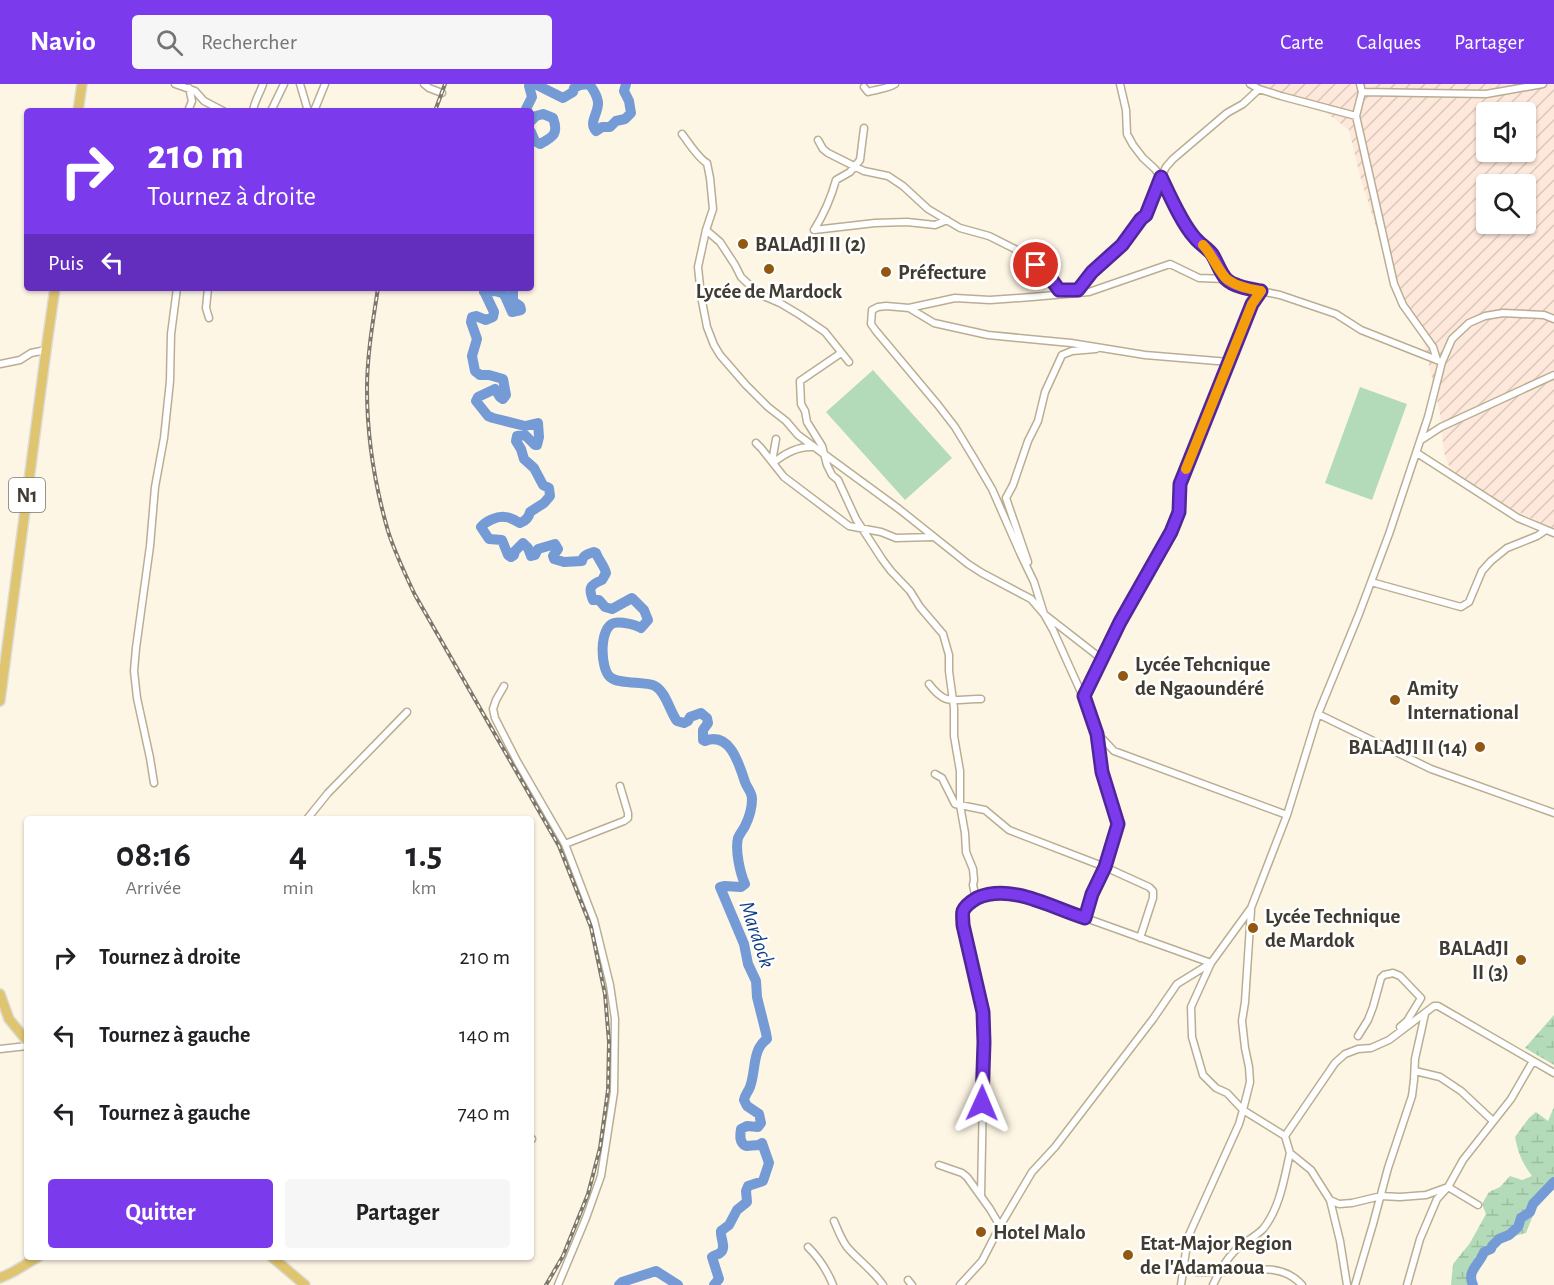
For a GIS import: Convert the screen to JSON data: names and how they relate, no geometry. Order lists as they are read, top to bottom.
{
  "streets": {
    "highway": ["N1"]
  },
  "water": ["Mardock"],
  "places": [
    "BALAdJI II (2)",
    "Lycée de Mardock",
    "Préfecture",
    "Lycée Tehcnique de Ngaoundéré",
    "Amity International",
    "BALAdJI II (14)",
    "Lycée Technique de Mardok",
    "BALAdJI II (3)",
    "Hotel Malo",
    "Etat-Major Region de l'Adamaoua"
  ],
  "page": {
    "header": "Navio",
    "search": "Rechercher",
    "nav": ["Carte", "Calques", "Partager"],
    "turn": ["210 m", "Tournez à droite"],
    "then": "Puis",
    "eta": [
      "08:16",
      "Arrivée",
      "4",
      "min",
      "1.5",
      "km"
    ],
    "list": [
      {
        "name": "Tournez à droite",
        "value": "210 m"
      },
      {
        "name": "Tournez à gauche",
        "value": "140 m"
      },
      {
        "name": "Tournez à gauche",
        "value": "740 m"
      }
    ],
    "buttons": ["Quitter", "Partager"]
  }
}
